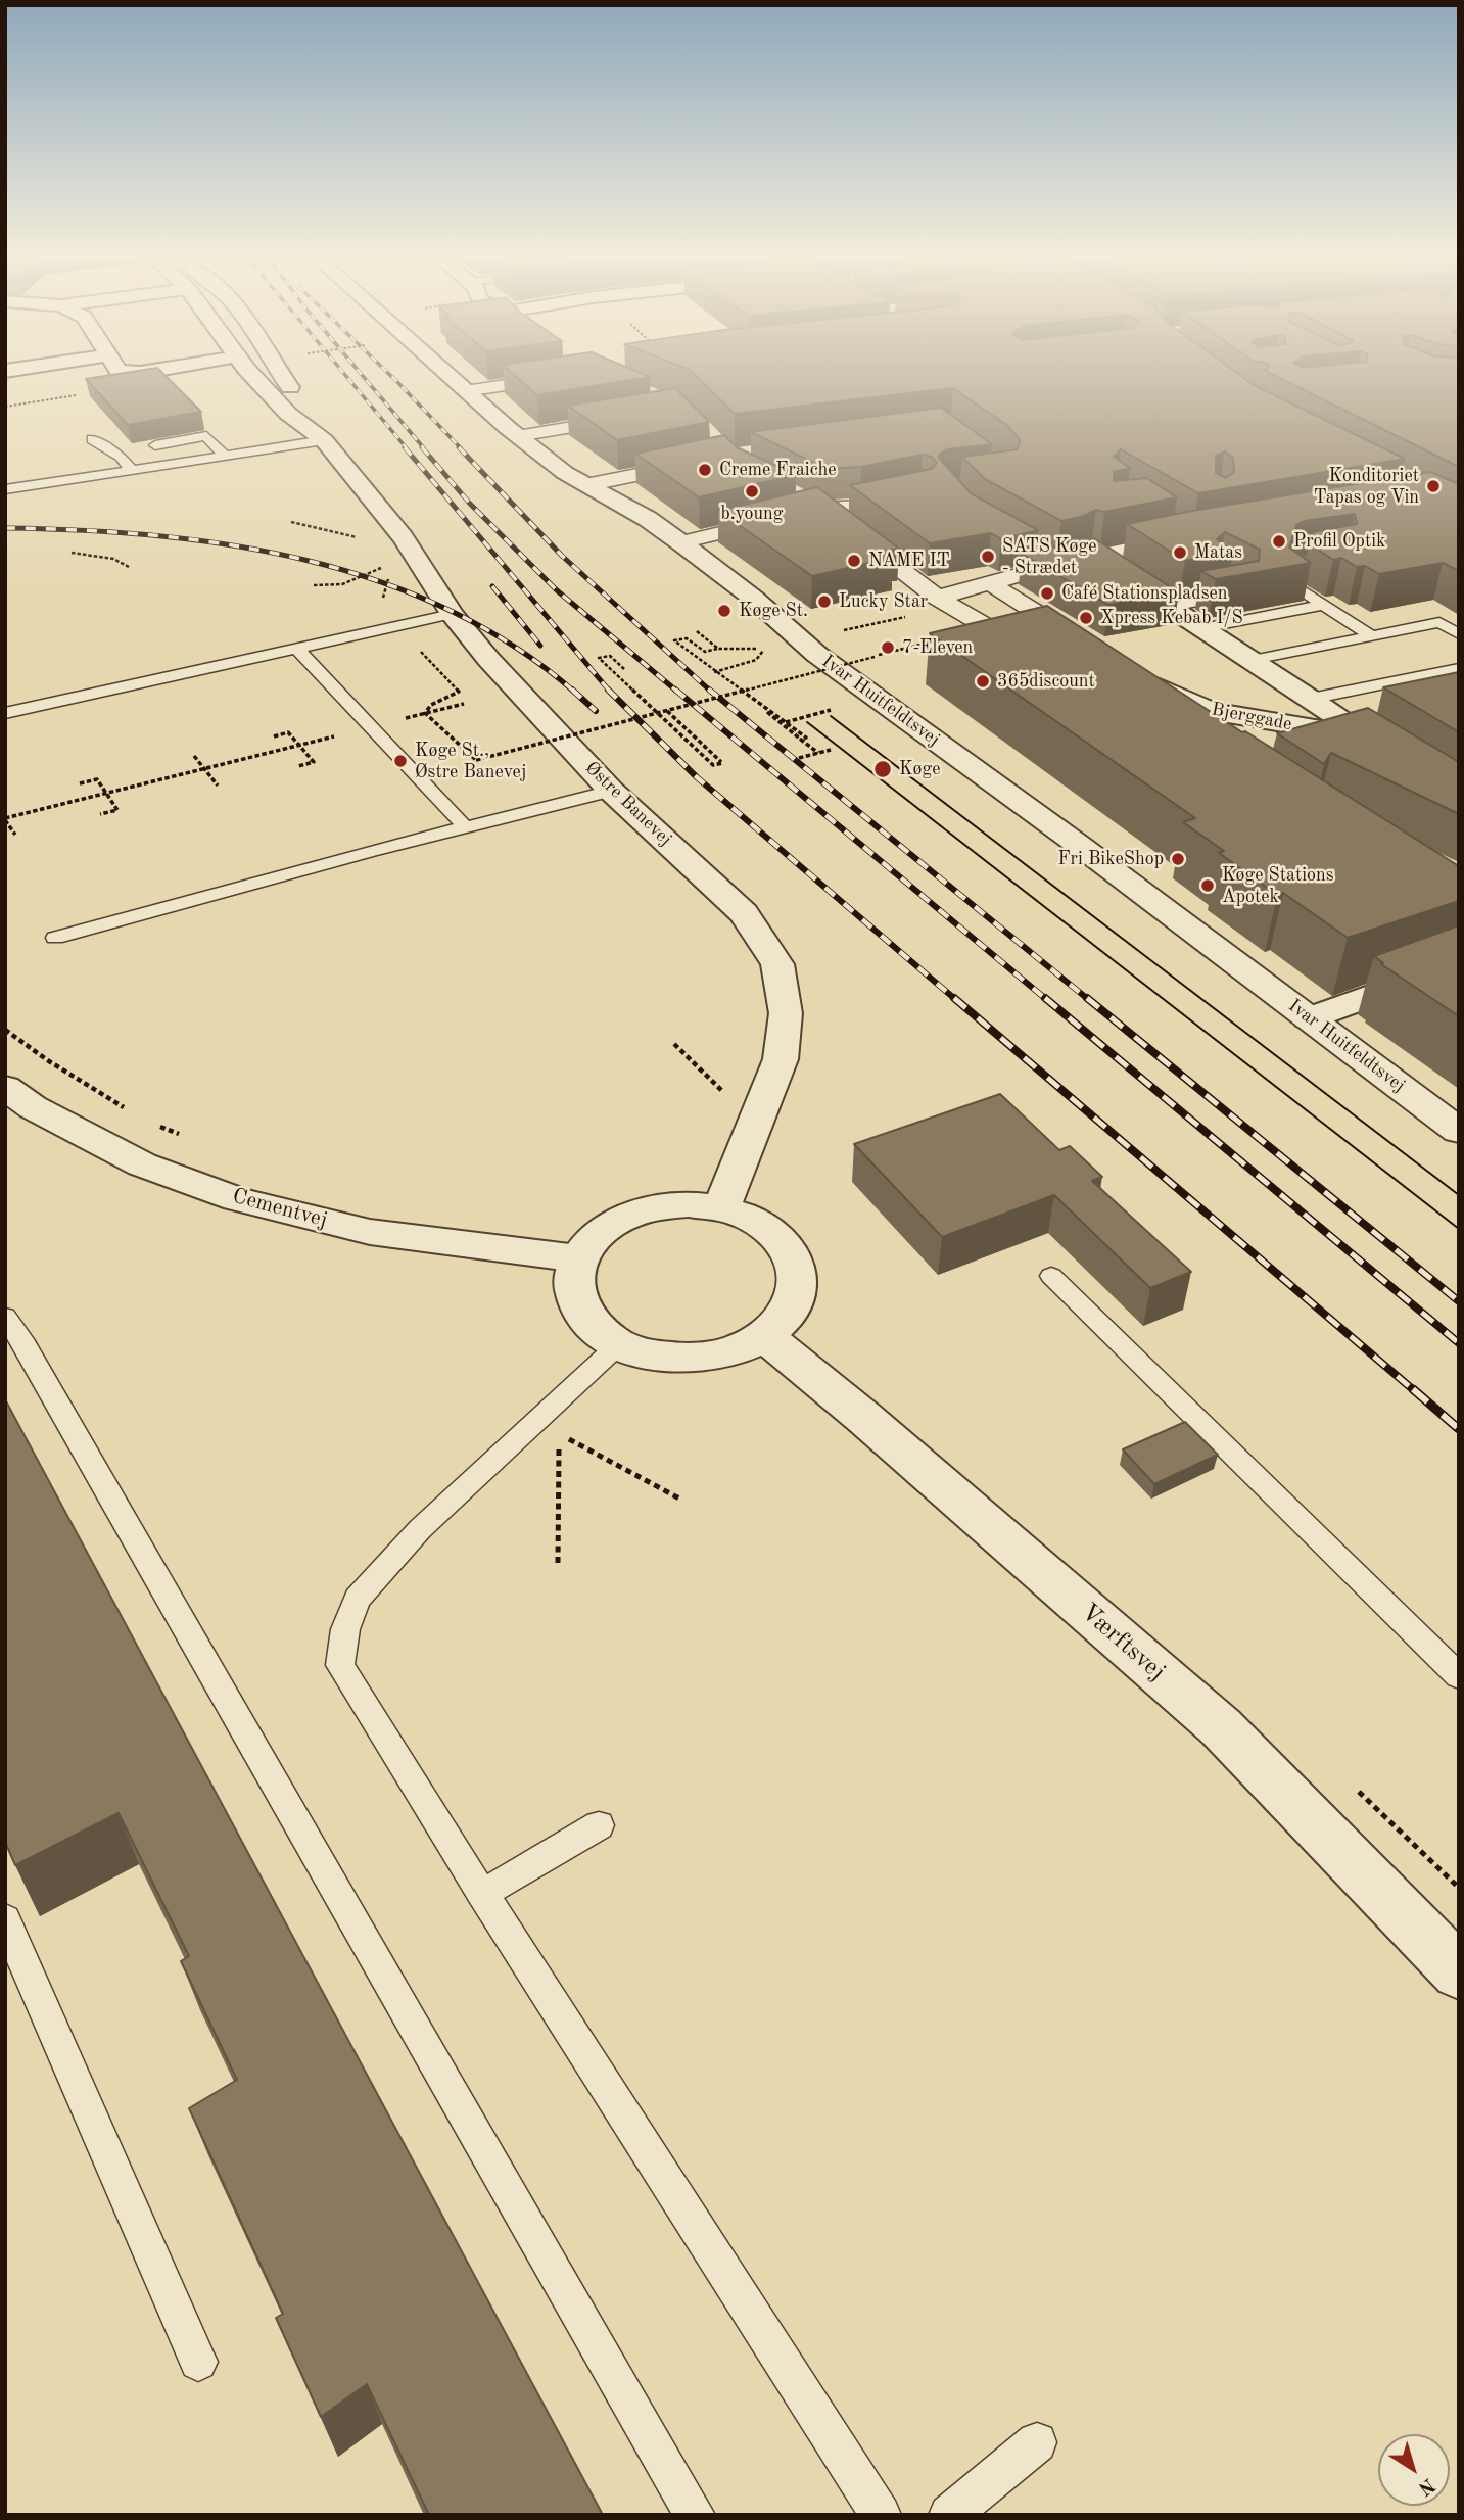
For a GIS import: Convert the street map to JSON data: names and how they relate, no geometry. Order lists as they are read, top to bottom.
{
  "streets": {
    "street": [
      "Ivar Huitfeldtsvej",
      "Bjerggade",
      "Østre Banevej",
      "Cementvej",
      "Værftsvej"
    ]
  },
  "crossings": [
    ["Østre Banevej", "Cementvej"],
    ["Østre Banevej", "Værftsvej"],
    ["Cementvej", "Værftsvej"]
  ],
  "places": [
    "Creme Fraiche",
    "Konditoriet Tapas og Vin",
    "b.young",
    "Profil Optik",
    "Matas",
    "SATS Køge - Strædet",
    "NAME IT",
    "Café Stationspladsen",
    "Lucky Star",
    "Køge St.",
    "Xpress Kebab I/S",
    "7-Eleven",
    "365discount",
    "Køge St., Østre Banevej",
    "Køge",
    "Fri BikeShop",
    "Køge Stations Apotek"
  ],
  "north": "bottom right"
}
